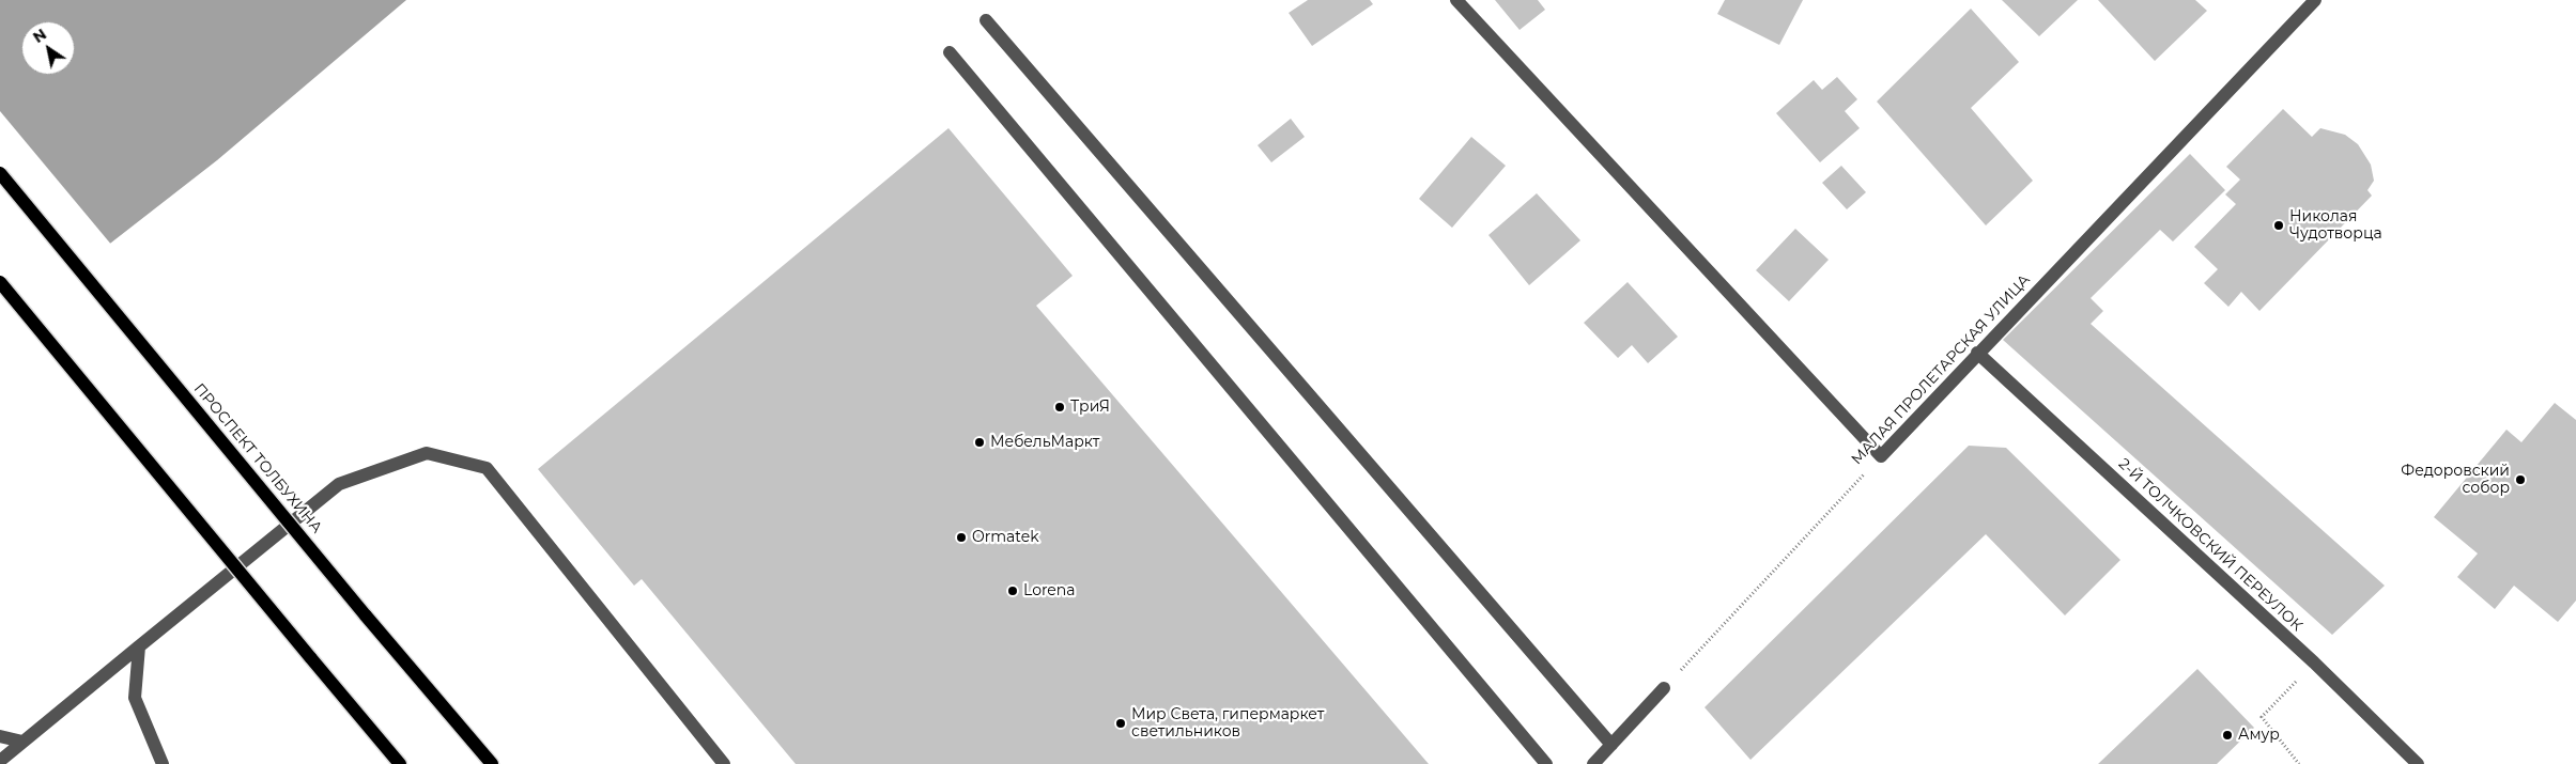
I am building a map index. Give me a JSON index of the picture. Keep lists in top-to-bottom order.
{
  "streets": {
    "main road": ["ПРОСПЕКТ ТОЛБУХИНА"],
    "street": ["МАЛАЯ ПРОЛЕТАРСКАЯ УЛИЦА", "2-Й ТОЛЧКОВСКИЙ ПЕРЕУЛОК"]
  },
  "crossings": [
    ["МАЛАЯ ПРОЛЕТАРСКАЯ УЛИЦА", "2-Й ТОЛЧКОВСКИЙ ПЕРЕУЛОК"]
  ],
  "places": [
    "Николая Чудотворца",
    "ТриЯ",
    "МебельМаркт",
    "Федоровский собор",
    "Ormatek",
    "Lorena",
    "Мир Света, гипермаркет светильников",
    "Амур"
  ],
  "north": "top left"
}
